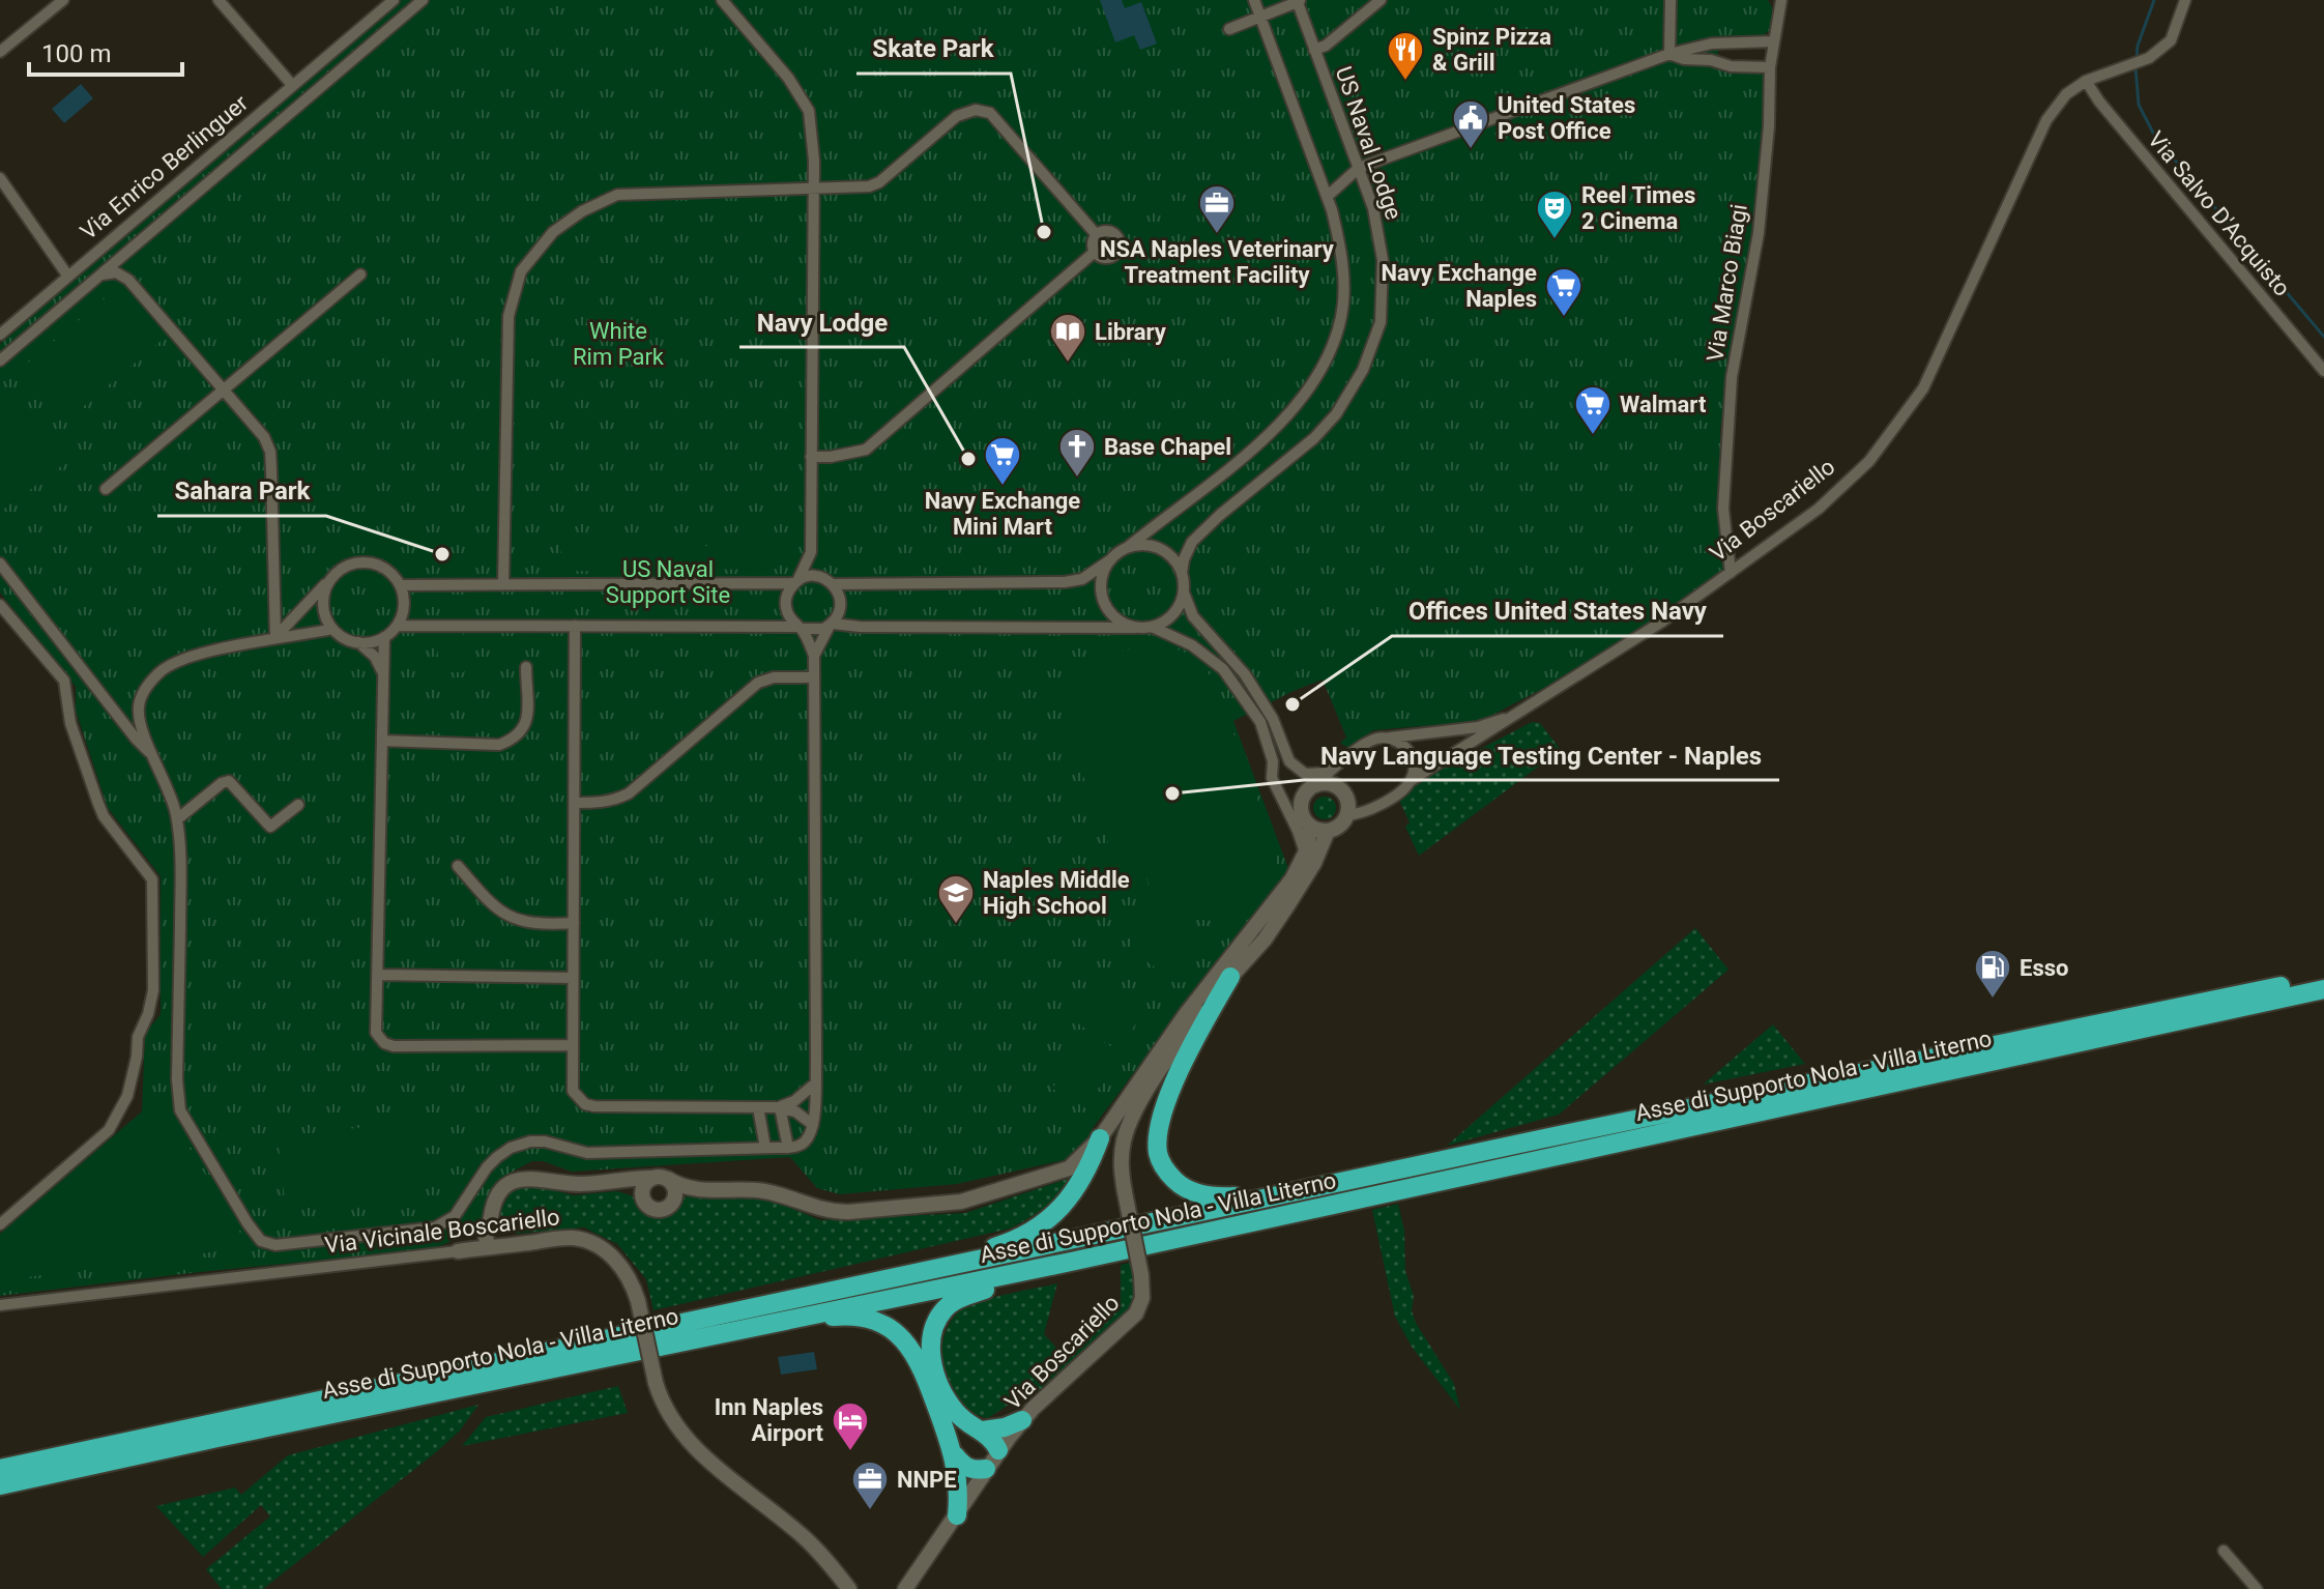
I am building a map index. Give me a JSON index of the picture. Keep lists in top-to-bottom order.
{
  "streets": {
    "highway": ["Asse di Supporto Nola - Villa Literno"],
    "street": [
      "US Naval Lodge",
      "Via Enrico Berlinguer",
      "Via Salvo D'Acquisto",
      "Via Marco Biagi",
      "Via Boscariello",
      "Via Vicinale Boscariello"
    ]
  },
  "crossings": [
    ["Via Salvo D'Acquisto", "Via Boscariello"],
    ["Via Marco Biagi", "Via Boscariello"]
  ],
  "parks": ["White Rim Park", "US Naval Support Site"],
  "places": {
    "restaurant": ["Spinz Pizza & Grill"],
    "public building": ["United States Post Office"],
    "other": [
      "Skate Park",
      "Navy Lodge",
      "Sahara Park",
      "Offices United States Navy",
      "Navy Language Testing Center - Naples"
    ],
    "office": ["NSA Naples Veterinary Treatment Facility", "NNPE"],
    "theatre": ["Reel Times 2 Cinema"],
    "supermarket": ["Navy Exchange Naples", "Walmart", "Navy Exchange Mini Mart"],
    "library": ["Library"],
    "church": ["Base Chapel"],
    "school or university": ["Naples Middle High School"],
    "fuel station": ["Esso"],
    "hotel": ["Inn Naples Airport"]
  },
  "scale_bar": "100 m"
}
